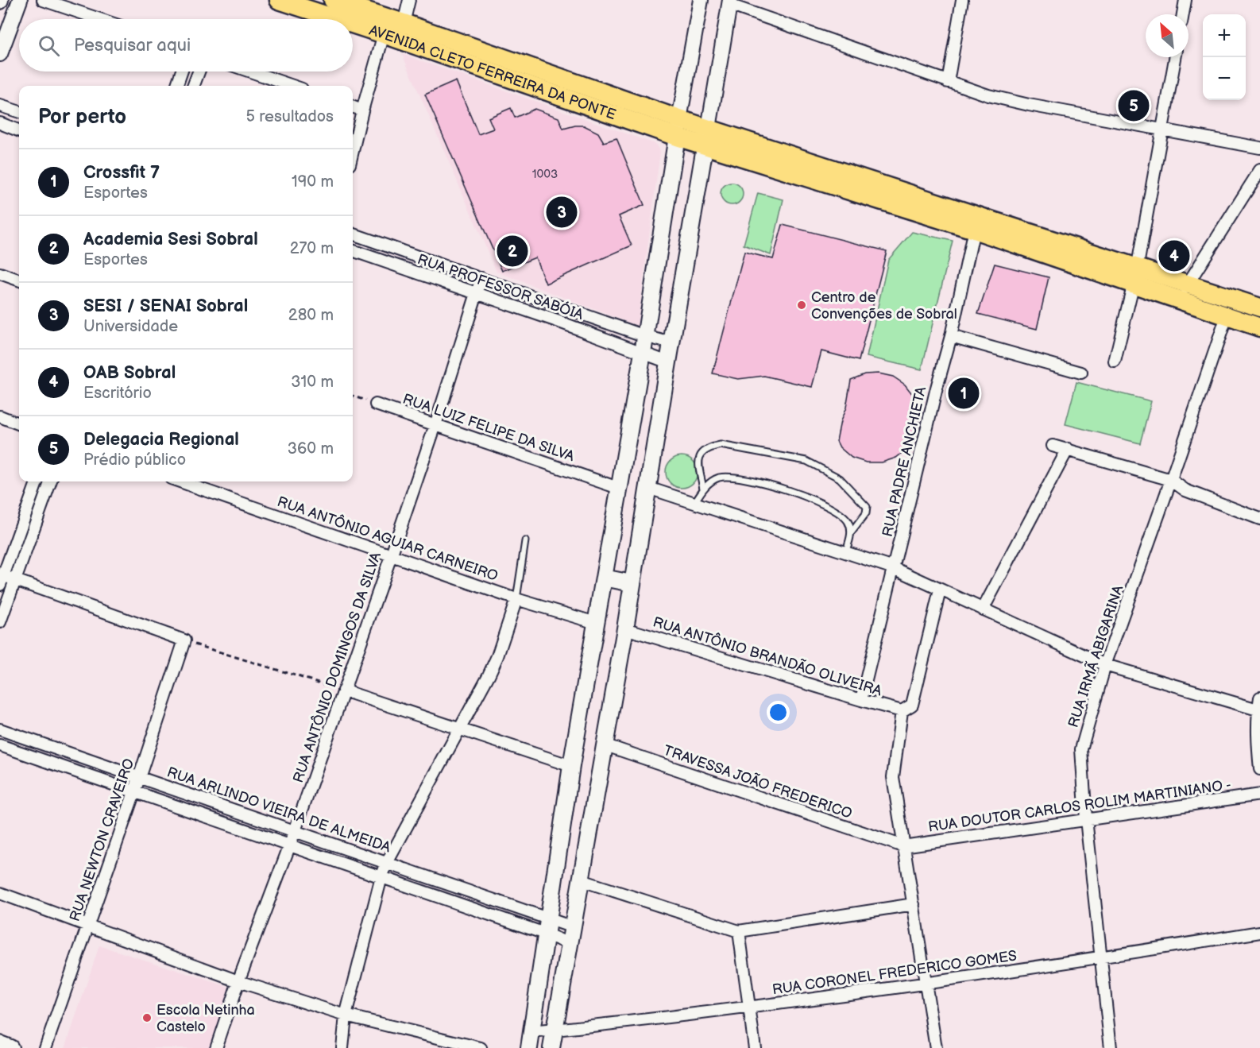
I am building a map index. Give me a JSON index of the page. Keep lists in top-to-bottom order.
{
  "streets": {
    "main road": ["AVENIDA CLETO FERREIRA DA PONTE"],
    "street": [
      "RUA PROFESSOR SABÓIA",
      "RUA LUIZ FELIPE DA SILVA",
      "RUA PADRE ANCHIETA",
      "RUA ANTÔNIO AGUIAR CARNEIRO",
      "RUA ANTÔNIO BRANDÃO OLIVEIRA",
      "RUA IRMÃ ABIGARINA",
      "RUA ANTÔNIO DOMINGOS DA SILVA",
      "TRAVESSA JOÃO FREDERICO",
      "RUA DOUTOR CARLOS ROLIM MARTINIANO -",
      "RUA ARLINDO VIEIRA DE ALMEIDA",
      "RUA NEWTON CRAVEIRO",
      "RUA CORONEL FREDERICO GOMES"
    ]
  },
  "crossings": [
    ["RUA PROFESSOR SABÓIA", "RUA ANTÔNIO DOMINGOS DA SILVA"],
    ["RUA LUIZ FELIPE DA SILVA", "RUA ANTÔNIO DOMINGOS DA SILVA"],
    ["RUA PADRE ANCHIETA", "RUA ANTÔNIO BRANDÃO OLIVEIRA"],
    ["RUA ANTÔNIO AGUIAR CARNEIRO", "RUA ANTÔNIO DOMINGOS DA SILVA"],
    ["RUA IRMÃ ABIGARINA", "RUA DOUTOR CARLOS ROLIM MARTINIANO -"],
    ["RUA IRMÃ ABIGARINA", "RUA CORONEL FREDERICO GOMES"],
    ["RUA ANTÔNIO DOMINGOS DA SILVA", "RUA ARLINDO VIEIRA DE ALMEIDA"],
    ["TRAVESSA JOÃO FREDERICO", "RUA DOUTOR CARLOS ROLIM MARTINIANO -"],
    ["RUA ARLINDO VIEIRA DE ALMEIDA", "RUA NEWTON CRAVEIRO"]
  ],
  "places": ["Centro de Convenções de Sobral", "Escola Netinha Castelo"],
  "house_numbers": ["1003"],
  "north": "top left",
  "page": {
    "map_buttons": ["+", "−"],
    "search": "Pesquisar aqui",
    "heading": ["Por perto", "5 resultados"],
    "pins": [
      "5",
      "3",
      "2",
      "4",
      "1"
    ],
    "list": [
      {
        "mark": "1",
        "name": "Crossfit 7",
        "note": "Esportes",
        "value": "190 m"
      },
      {
        "mark": "2",
        "name": "Academia Sesi Sobral",
        "note": "Esportes",
        "value": "270 m"
      },
      {
        "mark": "3",
        "name": "SESI / SENAI Sobral",
        "note": "Universidade",
        "value": "280 m"
      },
      {
        "mark": "4",
        "name": "OAB Sobral",
        "note": "Escritório",
        "value": "310 m"
      },
      {
        "mark": "5",
        "name": "Delegacia Regional",
        "note": "Prédio público",
        "value": "360 m"
      }
    ]
  }
}
